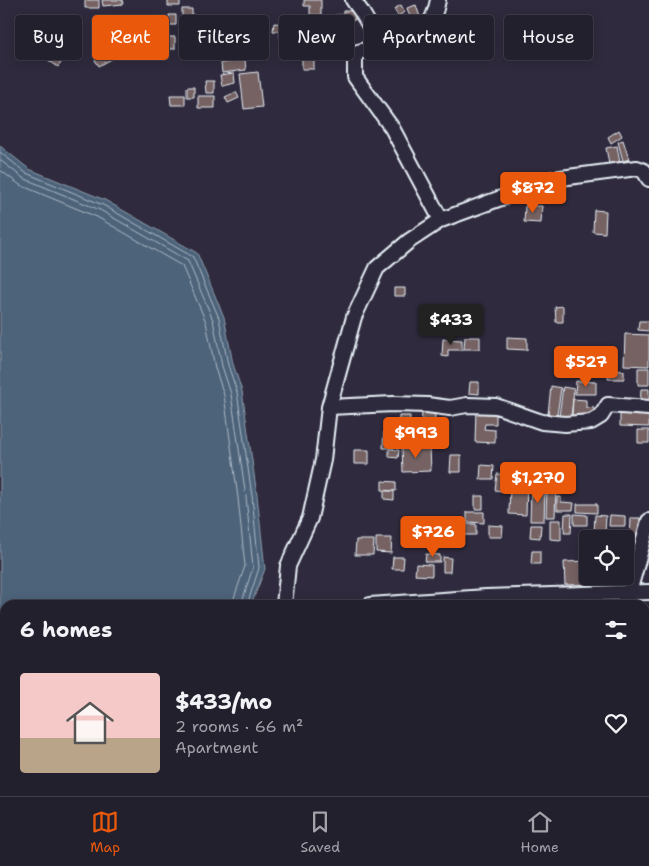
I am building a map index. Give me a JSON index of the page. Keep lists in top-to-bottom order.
{
  "page": {
    "chip": [
      "Buy",
      "Rent",
      "Filters",
      "New",
      "Apartment",
      "House"
    ],
    "price": [
      "$872",
      "$433",
      "$527",
      "$993",
      "$1,270",
      "$726"
    ],
    "heading": "6 homes",
    "list": [
      {
        "name": "$433/mo",
        "note": "2 rooms · 66 m² · Apartment"
      }
    ],
    "tabs": ["Map", "Saved", "Home"]
  }
}
